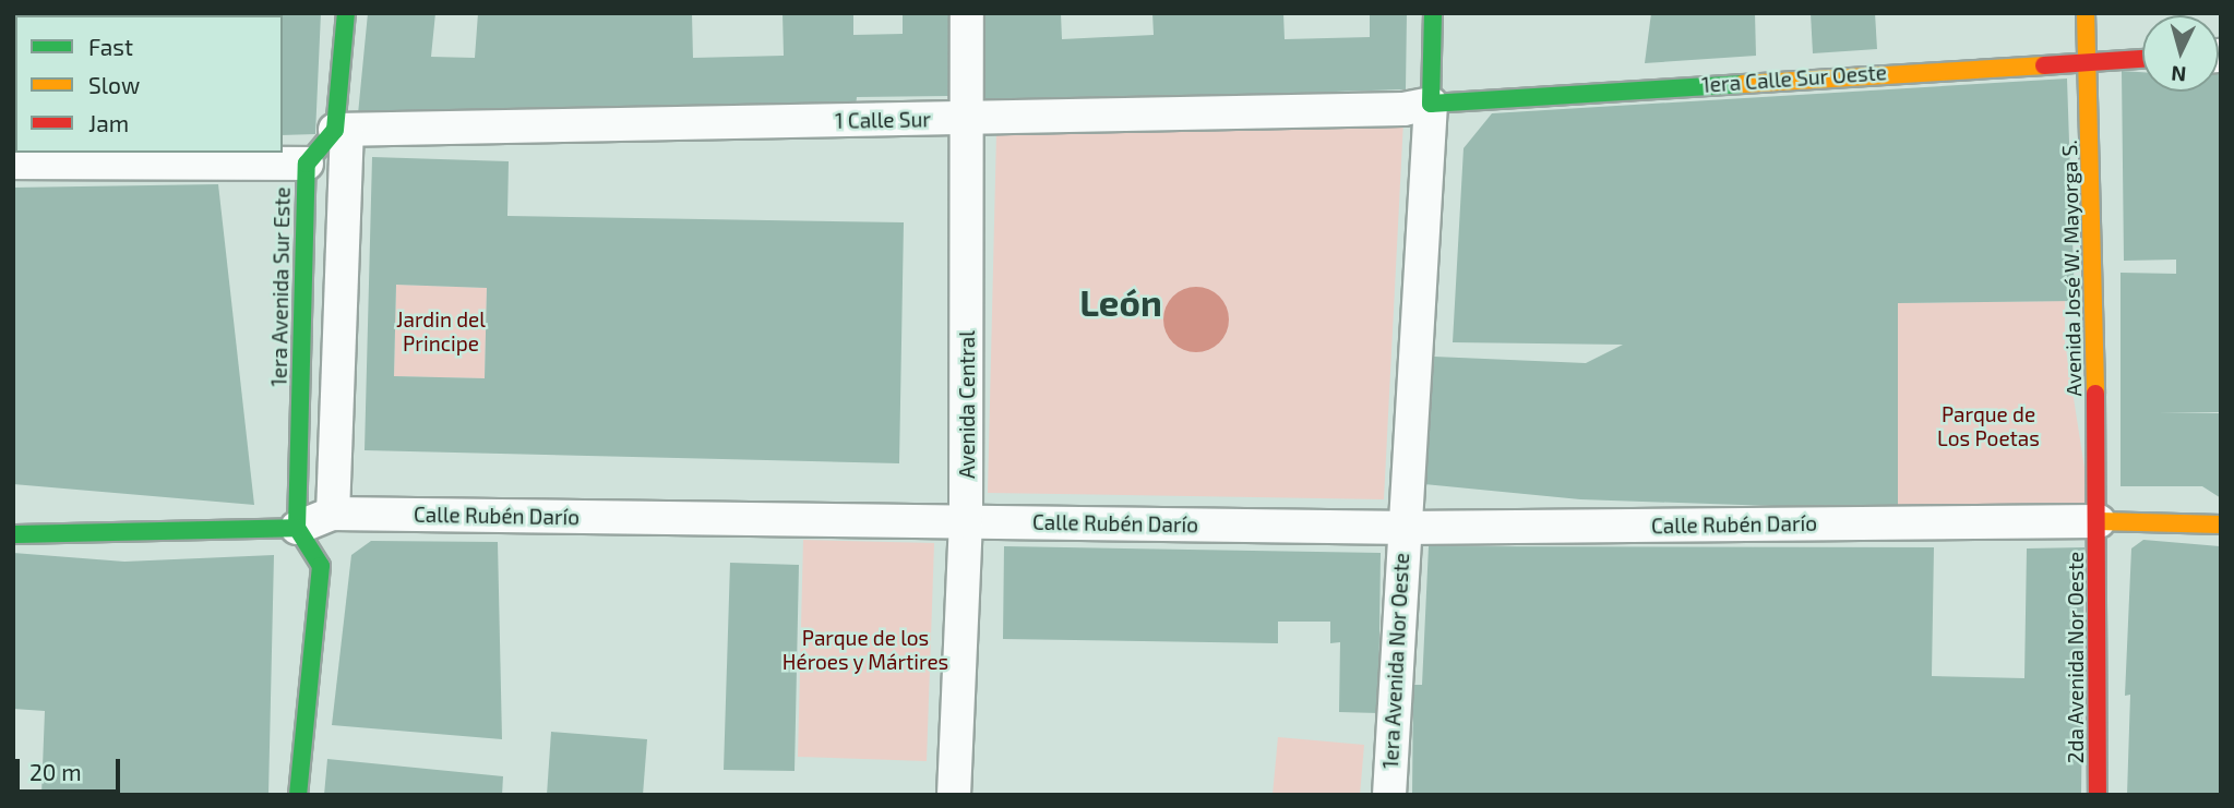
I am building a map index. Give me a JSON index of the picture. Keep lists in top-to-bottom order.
{
  "streets": {
    "street": [
      "1era Calle Sur Oeste",
      "1 Calle Sur",
      "Avenida José W. Mayorga S.",
      "1era Avenida Sur Este",
      "Avenida Central",
      "Calle Rubén Darío",
      "2da Avenida Nor Oeste",
      "1era Avenida Nor Oeste"
    ]
  },
  "crossings": [
    ["1era Calle Sur Oeste", "1 Calle Sur"],
    ["1era Calle Sur Oeste", "Avenida José W. Mayorga S."],
    ["1era Calle Sur Oeste", "1era Avenida Nor Oeste"],
    ["1 Calle Sur", "1era Avenida Sur Este"],
    ["1 Calle Sur", "Avenida Central"],
    ["1 Calle Sur", "1era Avenida Nor Oeste"],
    ["Avenida José W. Mayorga S.", "Calle Rubén Darío"],
    ["Avenida José W. Mayorga S.", "2da Avenida Nor Oeste"],
    ["1era Avenida Sur Este", "Calle Rubén Darío"],
    ["Avenida Central", "Calle Rubén Darío"],
    ["Calle Rubén Darío", "2da Avenida Nor Oeste"],
    ["Calle Rubén Darío", "1era Avenida Nor Oeste"]
  ],
  "districts": ["León"],
  "parks": ["Jardin del Principe", "Parque de Los Poetas", "Parque de los Héroes y Mártires"],
  "legend": ["Fast", "Slow", "Jam"],
  "scale_bar": "20 m",
  "north": "bottom"
}
